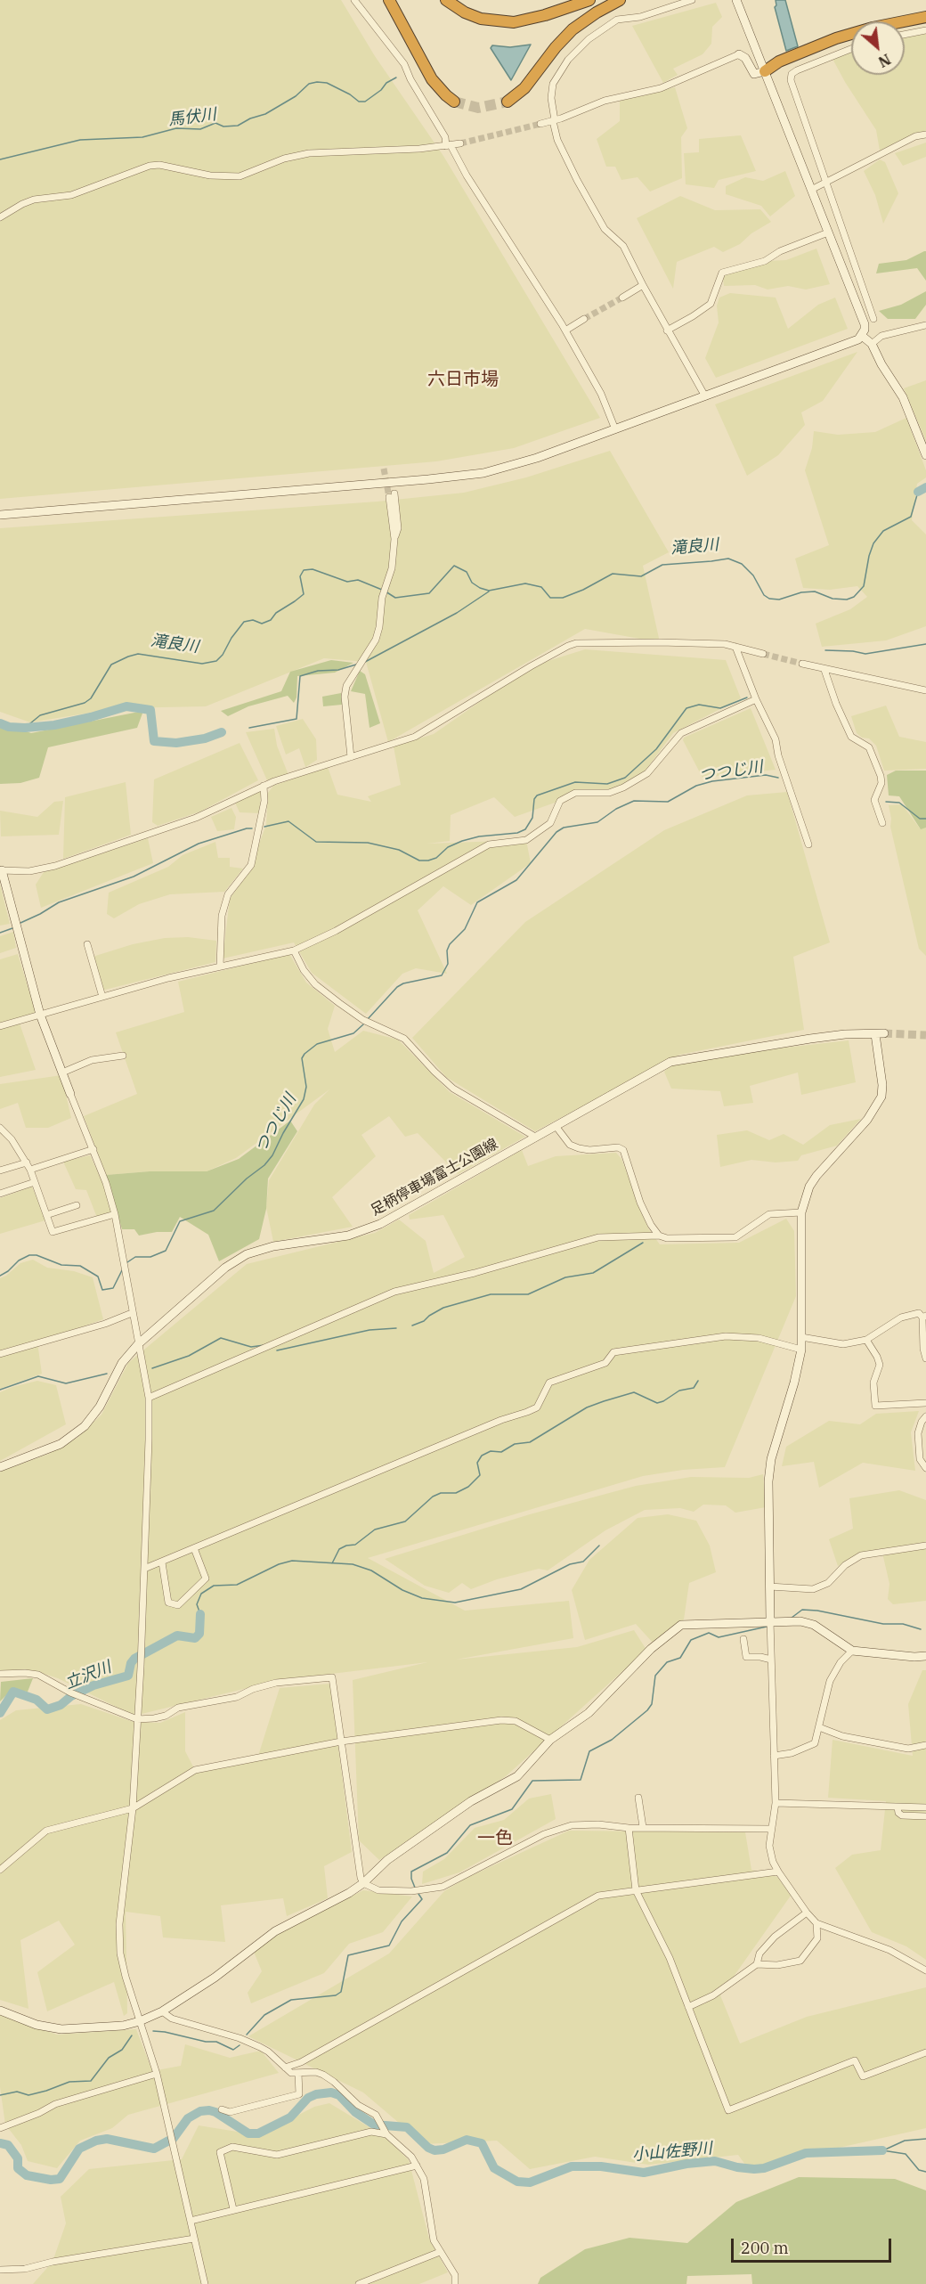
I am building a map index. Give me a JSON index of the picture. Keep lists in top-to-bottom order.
{
  "streets": {
    "street": ["足柄停車場富士公園線"]
  },
  "districts": ["六日市場", "一色"],
  "water": [
    "馬伏川",
    "滝良川",
    "つつじ川",
    "立沢川",
    "小山佐野川"
  ],
  "scale_bar": "200 m",
  "north": "bottom right"
}
